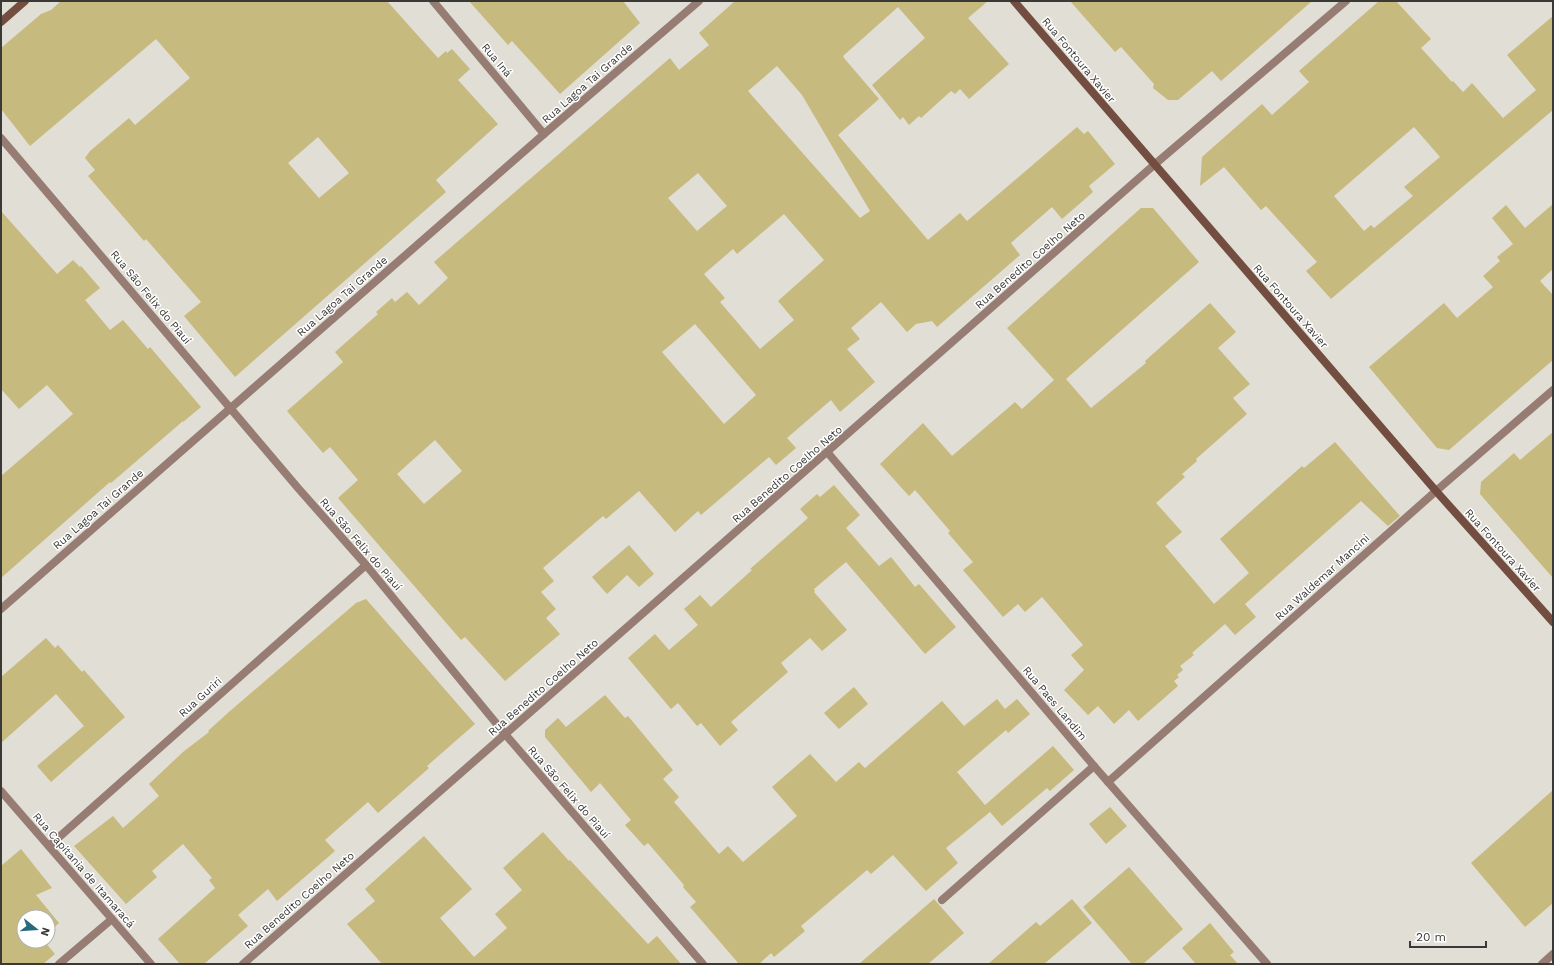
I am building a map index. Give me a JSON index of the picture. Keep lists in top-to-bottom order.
{
  "streets": {
    "main road": ["Rua Fontoura Xavier"],
    "street": [
      "Rua Iná",
      "Rua Lagoa Tai Grande",
      "Rua Benedito Coelho Neto",
      "Rua São Felix do Piauí",
      "Rua Waldemar Mancini",
      "Rua Guriri",
      "Rua Paes Landim",
      "Rua Capitania de Itamaracá"
    ]
  },
  "crossings": [
    ["Rua Iná", "Rua Lagoa Tai Grande"],
    ["Rua Fontoura Xavier", "Rua Benedito Coelho Neto"],
    ["Rua Fontoura Xavier", "Rua Waldemar Mancini"],
    ["Rua Lagoa Tai Grande", "Rua São Felix do Piauí"],
    ["Rua Benedito Coelho Neto", "Rua São Felix do Piauí"],
    ["Rua Benedito Coelho Neto", "Rua Paes Landim"],
    ["Rua São Felix do Piauí", "Rua Guriri"],
    ["Rua Waldemar Mancini", "Rua Paes Landim"],
    ["Rua Guriri", "Rua Capitania de Itamaracá"]
  ],
  "scale_bar": "20 m",
  "north": "right"
}
